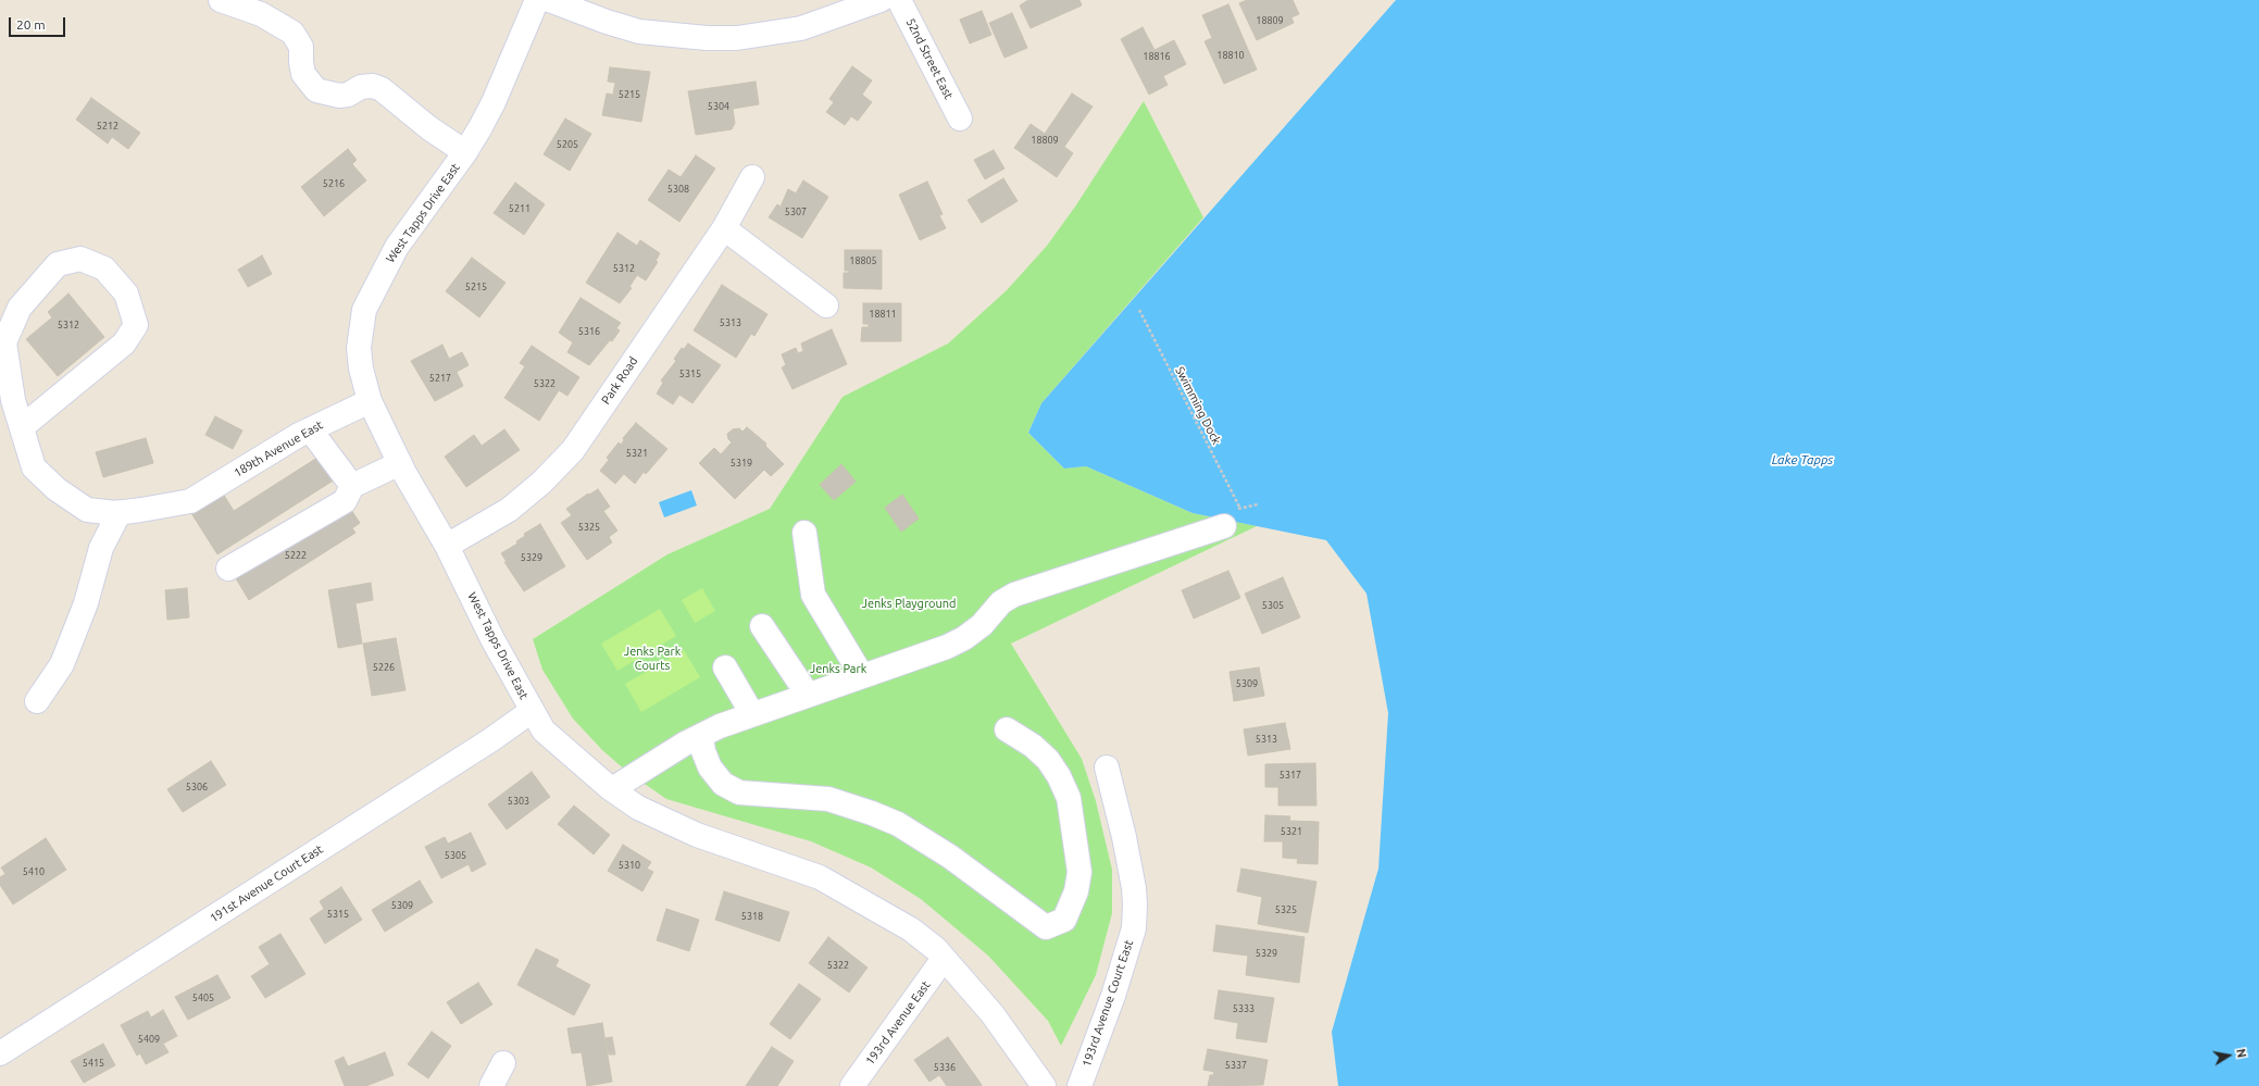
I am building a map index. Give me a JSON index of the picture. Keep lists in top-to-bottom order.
{
  "streets": {
    "street": [
      "52nd Street East",
      "West Tapps Drive East",
      "Park Road",
      "189th Avenue East",
      "191st Avenue Court East",
      "193rd Avenue Court East",
      "193rd Avenue East"
    ],
    "path": ["Swimming Dock"]
  },
  "crossings": [
    ["West Tapps Drive East", "Park Road"],
    ["West Tapps Drive East", "189th Avenue East"],
    ["West Tapps Drive East", "191st Avenue Court East"],
    ["West Tapps Drive East", "193rd Avenue East"]
  ],
  "water": ["Lake Tapps"],
  "parks": ["Jenks Playground", "Jenks Park Courts", "Jenks Park"],
  "house_numbers": [
    "18809",
    "18810",
    "18816",
    "5215",
    "5304",
    "5212",
    "18809",
    "5205",
    "5216",
    "5308",
    "5211",
    "5307",
    "18805",
    "5312",
    "5215",
    "18811",
    "5313",
    "5312",
    "5316",
    "5315",
    "5217",
    "5322",
    "5321",
    "5319",
    "5325",
    "5222",
    "5329",
    "5305",
    "5226",
    "5309",
    "5313",
    "5317",
    "5306",
    "5303",
    "5321",
    "5305",
    "5310",
    "5410",
    "5309",
    "5325",
    "5315",
    "5318",
    "5329",
    "5322",
    "5405",
    "5333",
    "5409",
    "5415",
    "5337",
    "5336"
  ],
  "scale_bar": "20 m",
  "north": "right"
}
